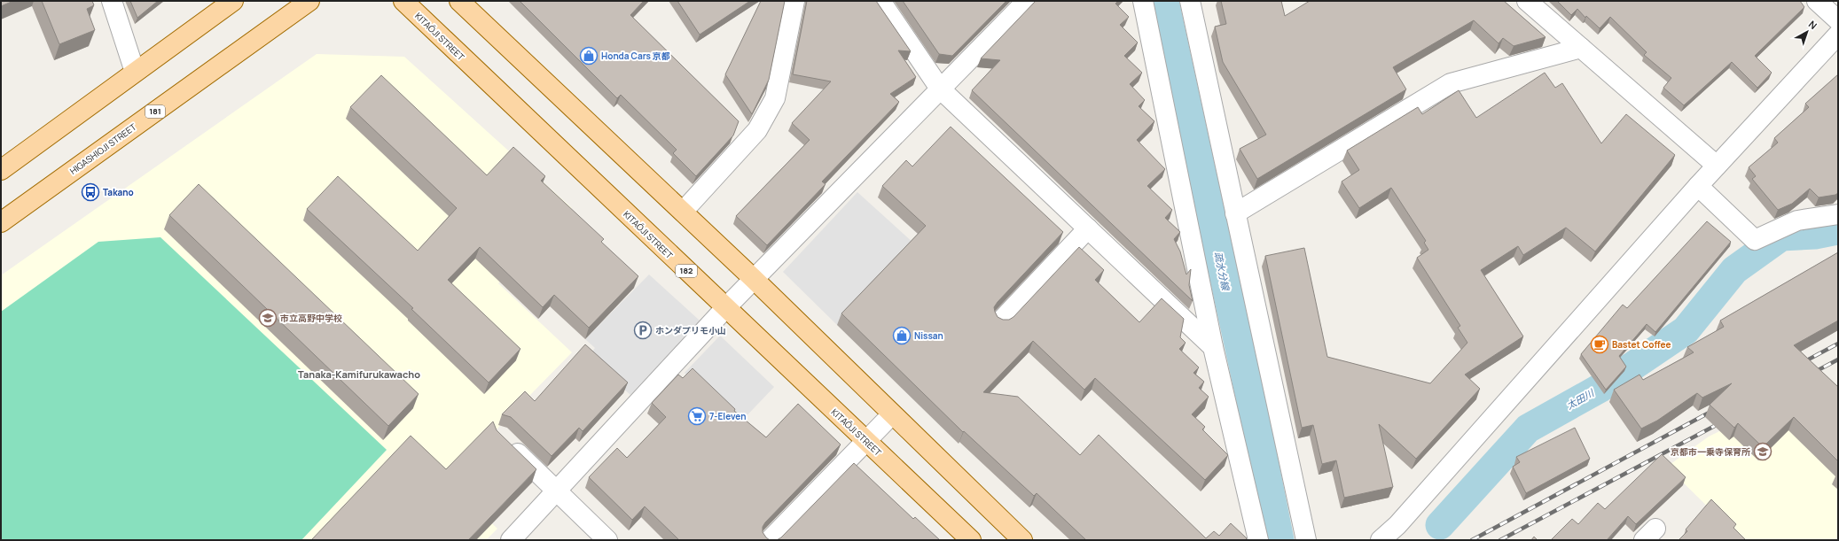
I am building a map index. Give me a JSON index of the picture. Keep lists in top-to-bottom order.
{
  "streets": {
    "main road": [
      "KITAŌJI STREET",
      "181",
      "HIGASHIOJI STREET",
      "182"
    ]
  },
  "districts": ["Tanaka-Kamifurukawacho"],
  "water": ["疏水分線", "太田川"],
  "places": {
    "shop": ["Honda Cars 京都", "Nissan"],
    "bus stop": ["Takano"],
    "school or university": ["市立高野中学校", "京都市一乗寺保育所"],
    "parking": ["ホンダプリモ小山"],
    "cafe": ["Bastet Coffee"],
    "supermarket": ["7-Eleven"]
  },
  "north": "top right"
}
